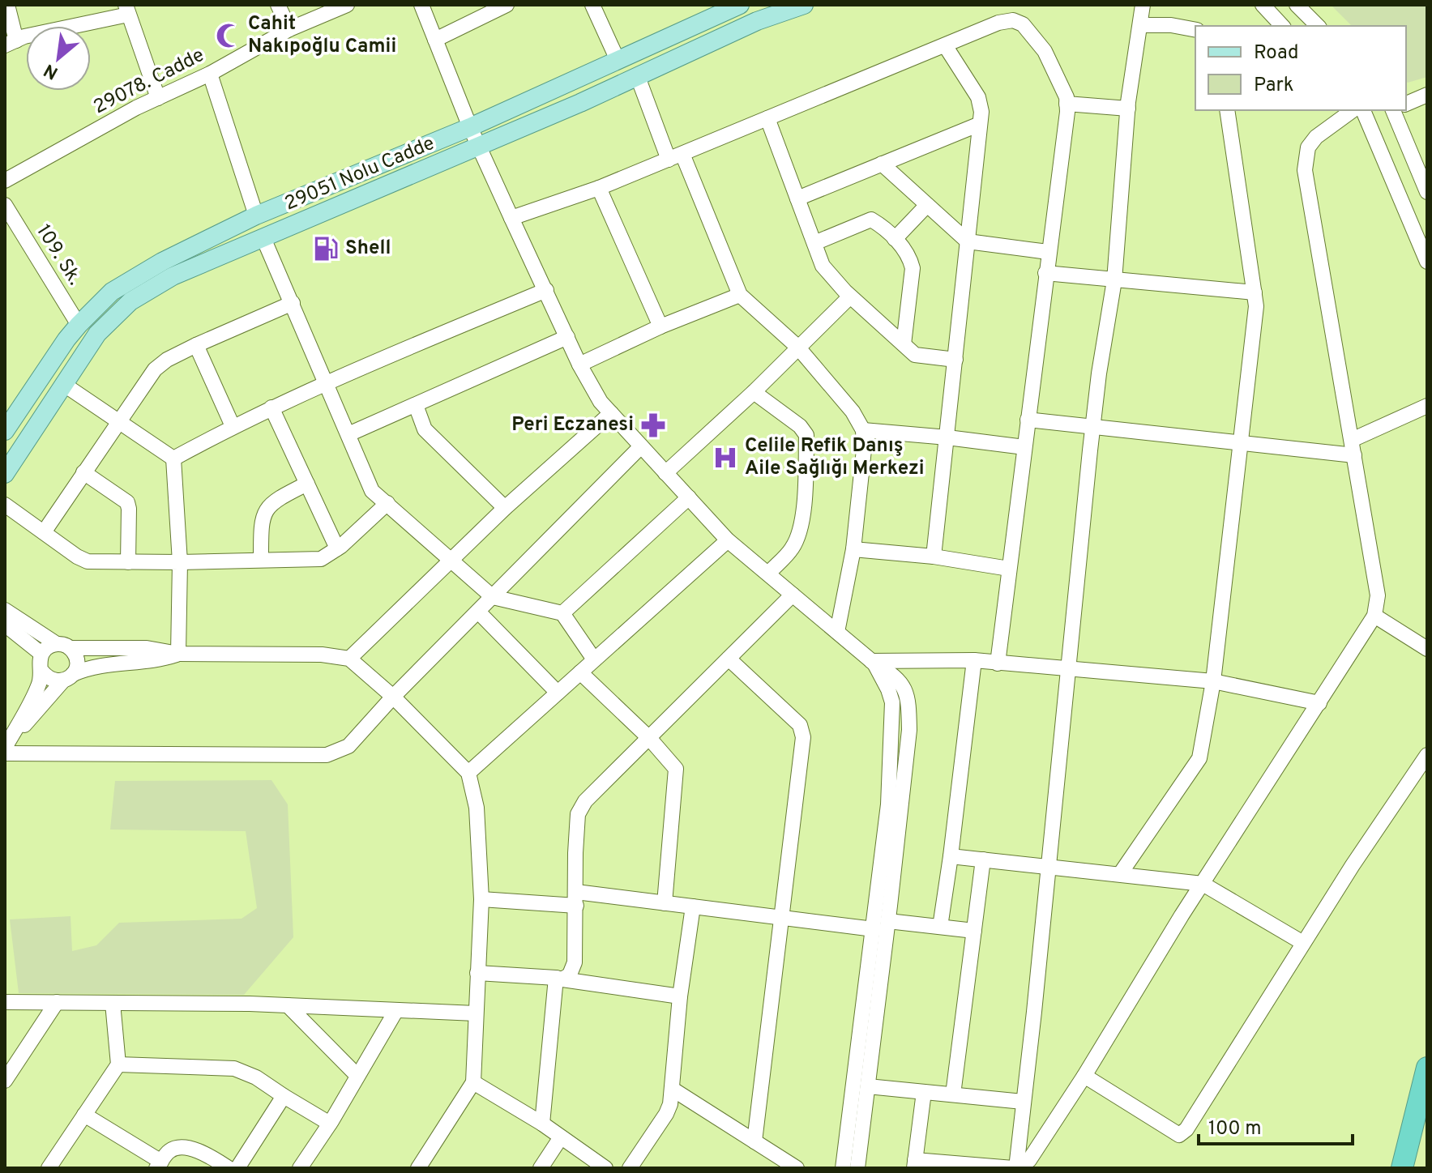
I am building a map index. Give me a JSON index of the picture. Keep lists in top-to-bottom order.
{
  "streets": {
    "main road": ["29051 Nolu Cadde"],
    "street": ["29078. Cadde", "109. Sk."]
  },
  "crossings": [
    ["29051 Nolu Cadde", "109. Sk."]
  ],
  "places": {
    "mosque": ["Cahit Nakıpoğlu Camii"],
    "fuel station": ["Shell"],
    "pharmacy": ["Peri Eczanesi"],
    "hospital": ["Celile Refik Danış Aile Sağlığı Merkezi"]
  },
  "legend": ["Road", "Park"],
  "scale_bar": "100 m",
  "north": "bottom left"
}
